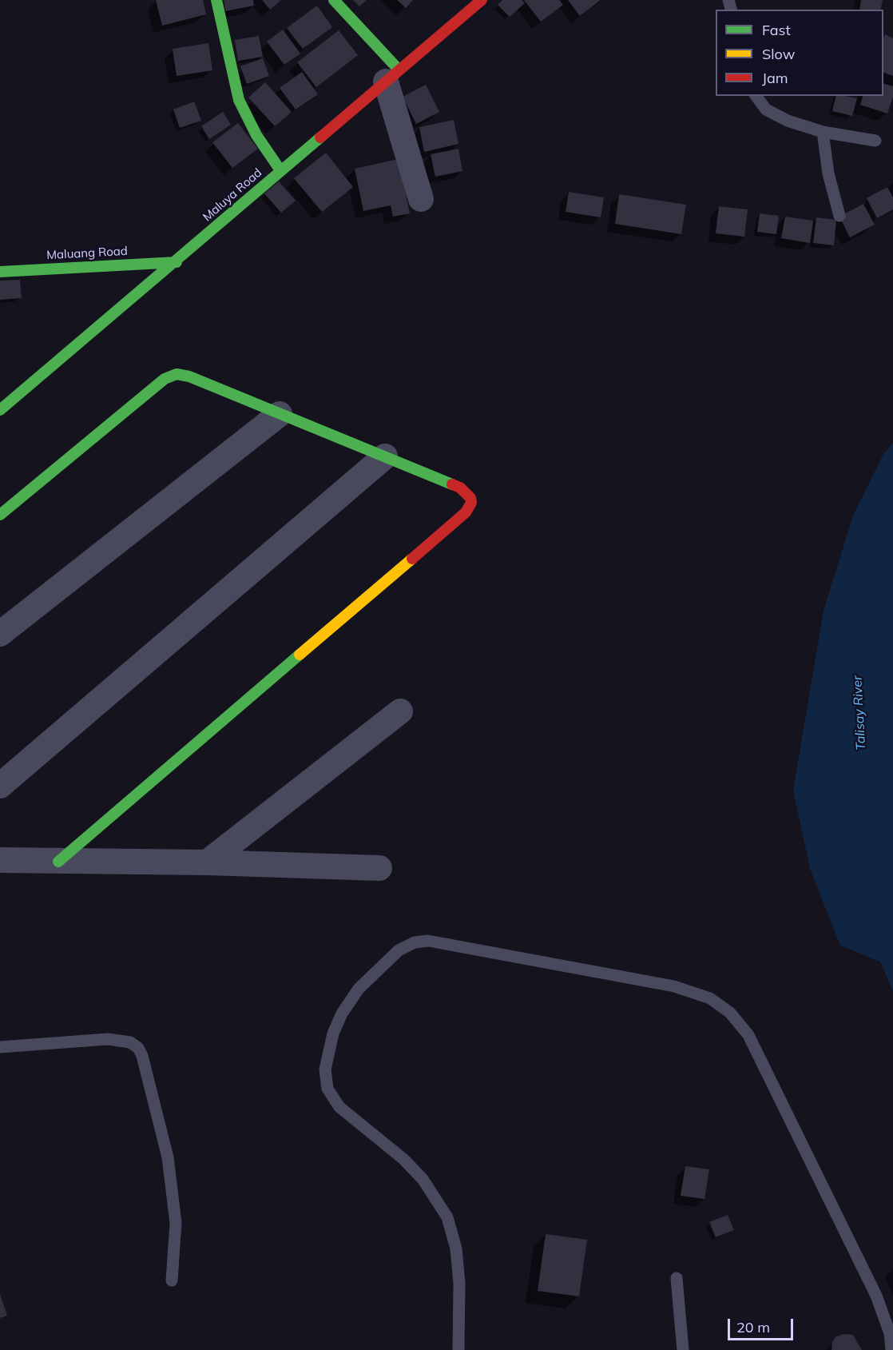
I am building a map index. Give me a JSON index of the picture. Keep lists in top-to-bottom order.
{
  "streets": {
    "street": ["Maluya Road", "Maluang Road"]
  },
  "crossings": [
    ["Maluya Road", "Maluang Road"]
  ],
  "water": ["Talisay River"],
  "legend": ["Fast", "Slow", "Jam"],
  "scale_bar": "20 m"
}
